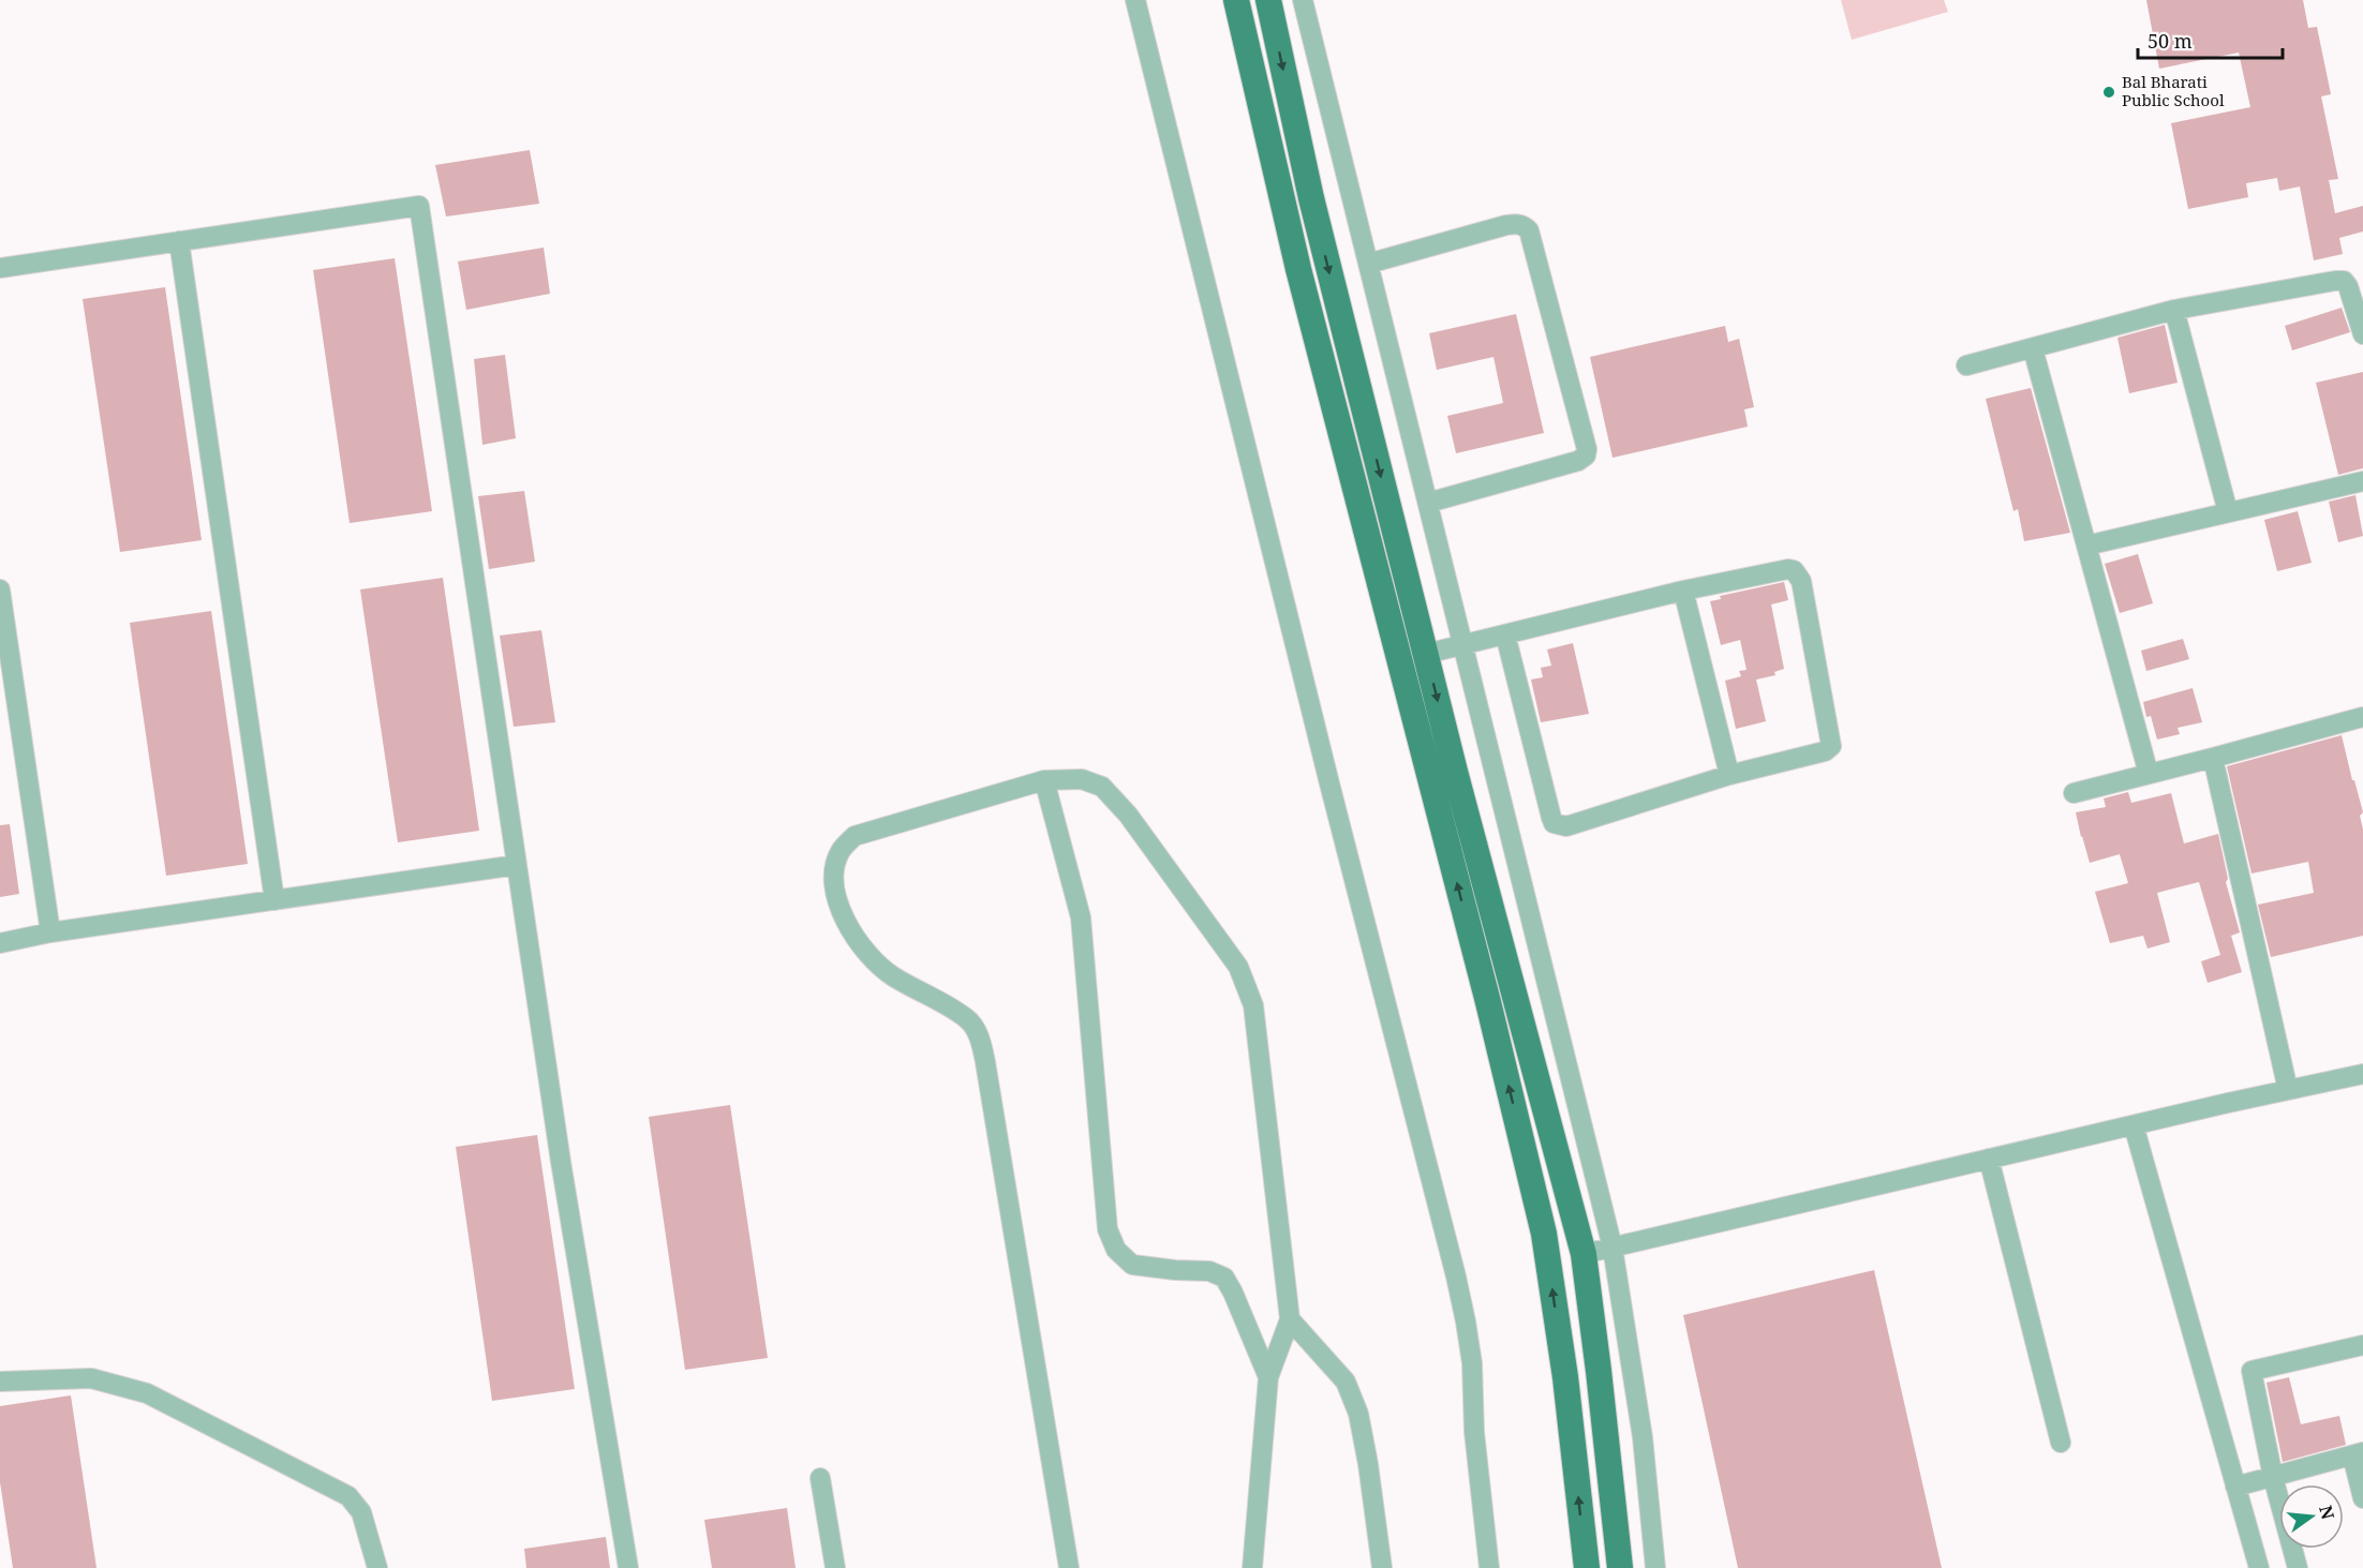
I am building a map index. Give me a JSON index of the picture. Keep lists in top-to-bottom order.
{
  "places": ["Bal Bharati Public School"],
  "scale_bar": "50 m",
  "north": "right"
}
